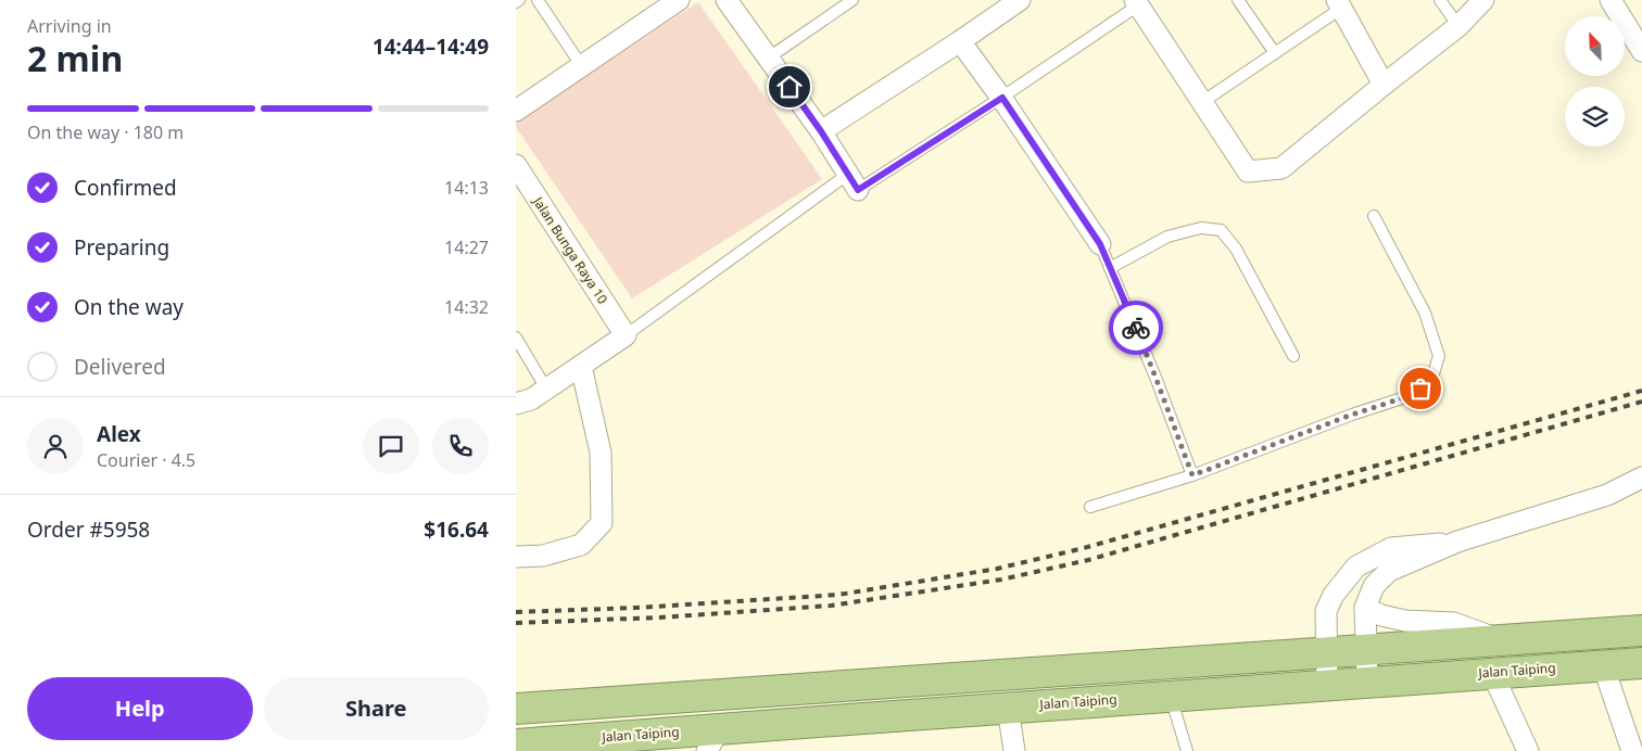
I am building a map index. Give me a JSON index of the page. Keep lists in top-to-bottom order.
{
  "streets": {
    "highway": ["Jalan Taiping"],
    "street": ["Jalan Bunga Raya 10"]
  },
  "north": "top left",
  "page": {
    "heading": ["2 min", "Arriving in", "14:44–14:49"],
    "panel": [
      "Alex",
      "Courier · 4.5",
      "Order #5958",
      "$16.64"
    ],
    "bar": "On the way · 180 m",
    "list": [
      ["Confirmed", "14:13"],
      ["Preparing", "14:27"],
      ["On the way", "14:32"],
      "Delivered"
    ],
    "buttons": ["Help", "Share"]
  }
}
